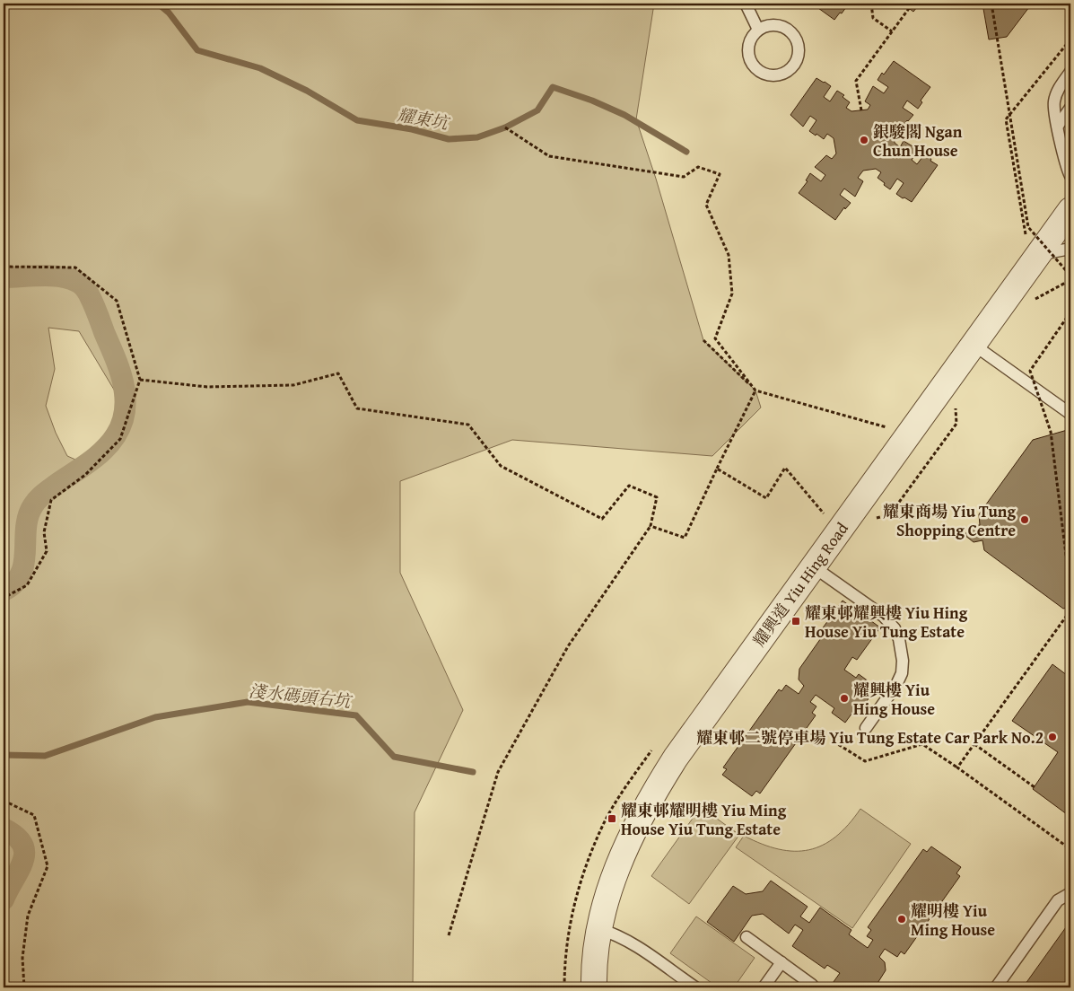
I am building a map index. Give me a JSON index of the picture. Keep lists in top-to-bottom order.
{
  "streets": {
    "street": ["耀興道 Yiu Hing Road"]
  },
  "water": ["耀東坑", "淺水碼頭右坑"],
  "places": {
    "other": [
      "銀駿閣 Ngan Chun House",
      "耀東商場 Yiu Tung Shopping Centre",
      "耀興樓 Yiu Hing House",
      "耀東邨二號停車場 Yiu Tung Estate Car Park No.2",
      "耀明樓 Yiu Ming House"
    ],
    "transit": ["耀東邨耀興樓 Yiu Hing House Yiu Tung Estate", "耀東邨耀明樓 Yiu Ming House Yiu Tung Estate"]
  }
}
